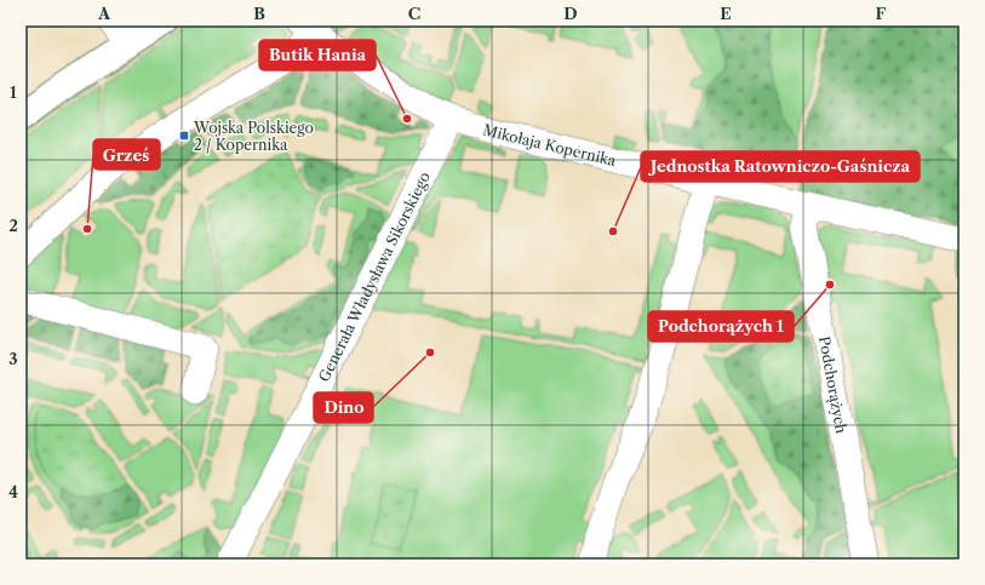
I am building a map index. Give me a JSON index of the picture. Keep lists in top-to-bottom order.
{
  "streets": {
    "street": ["Mikołaja Kopernika", "Generała Władysława Sikorskiego", "Podchorążych"]
  },
  "crossings": [
    ["Mikołaja Kopernika", "Generała Władysława Sikorskiego"],
    ["Mikołaja Kopernika", "Podchorążych"]
  ],
  "places": {
    "other": [
      "Butik Hania",
      "Grześ",
      "Jednostka Ratowniczo-Gaśnicza",
      "Podchorążych 1",
      "Dino"
    ],
    "transit": ["Wojska Polskiego 2 / Kopernika"]
  },
  "grid": {
    "columns": [
      "A",
      "B",
      "C",
      "D",
      "E",
      "F"
    ],
    "rows": [
      "1",
      "2",
      "3",
      "4"
    ]
  }
}
